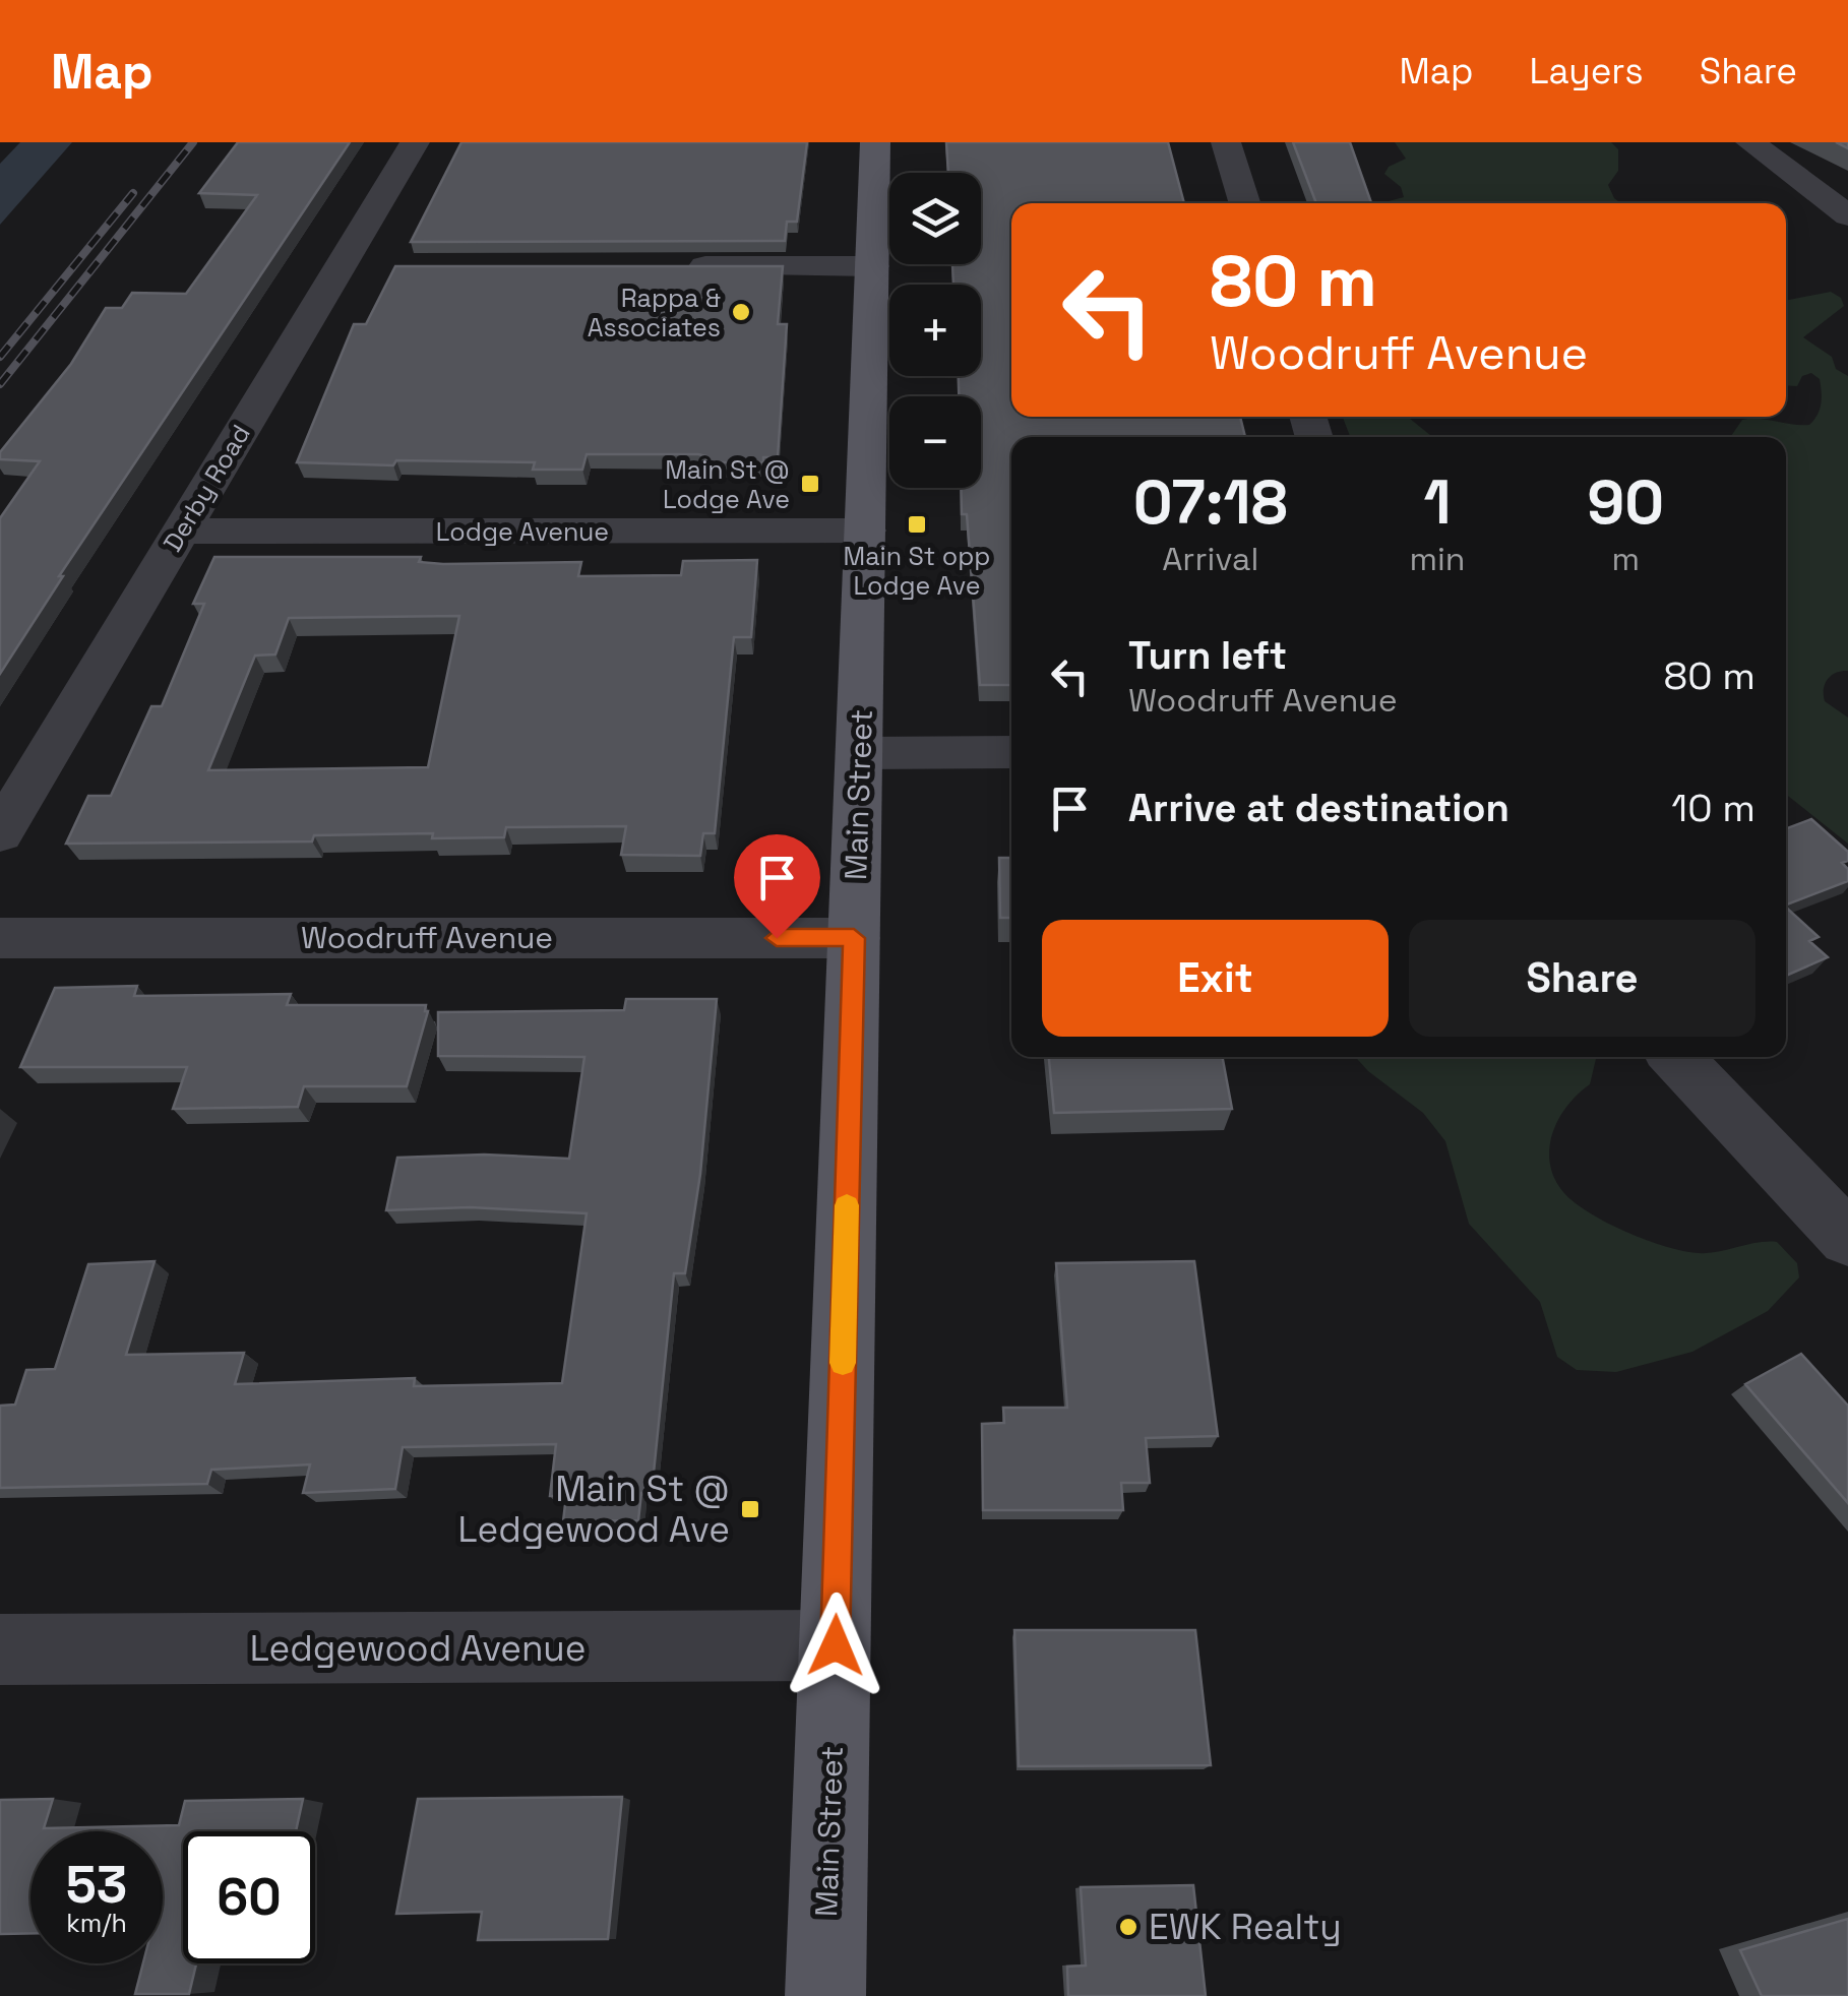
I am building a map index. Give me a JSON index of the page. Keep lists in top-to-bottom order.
{
  "streets": {
    "main road": ["Main Street"],
    "street": [
      "Derby Road",
      "Lodge Avenue",
      "Woodruff Avenue",
      "Ledgewood Avenue"
    ]
  },
  "crossings": [
    ["Derby Road", "Lodge Avenue"],
    ["Lodge Avenue", "Main Street"],
    ["Main Street", "Woodruff Avenue"],
    ["Main Street", "Ledgewood Avenue"]
  ],
  "places": {
    "other": ["Rappa & Associates", "EWK Realty"],
    "transit": ["Main St @ Lodge Ave", "Main St opp Lodge Ave", "Main St @ Ledgewood Ave"]
  },
  "page": {
    "header": "Map",
    "nav": ["Map", "Layers", "Share"],
    "map_buttons": ["+", "−"],
    "turn": ["80 m", "Woodruff Avenue"],
    "eta": [
      "07:18",
      "Arrival",
      "1",
      "min",
      "90",
      "m"
    ],
    "list": [
      {
        "name": "Turn left",
        "note": "Woodruff Avenue",
        "value": "80 m"
      },
      {
        "name": "Arrive at destination",
        "value": "10 m"
      }
    ],
    "buttons": ["Exit", "Share"],
    "speed": "53 km/h",
    "limit": "60"
  }
}
